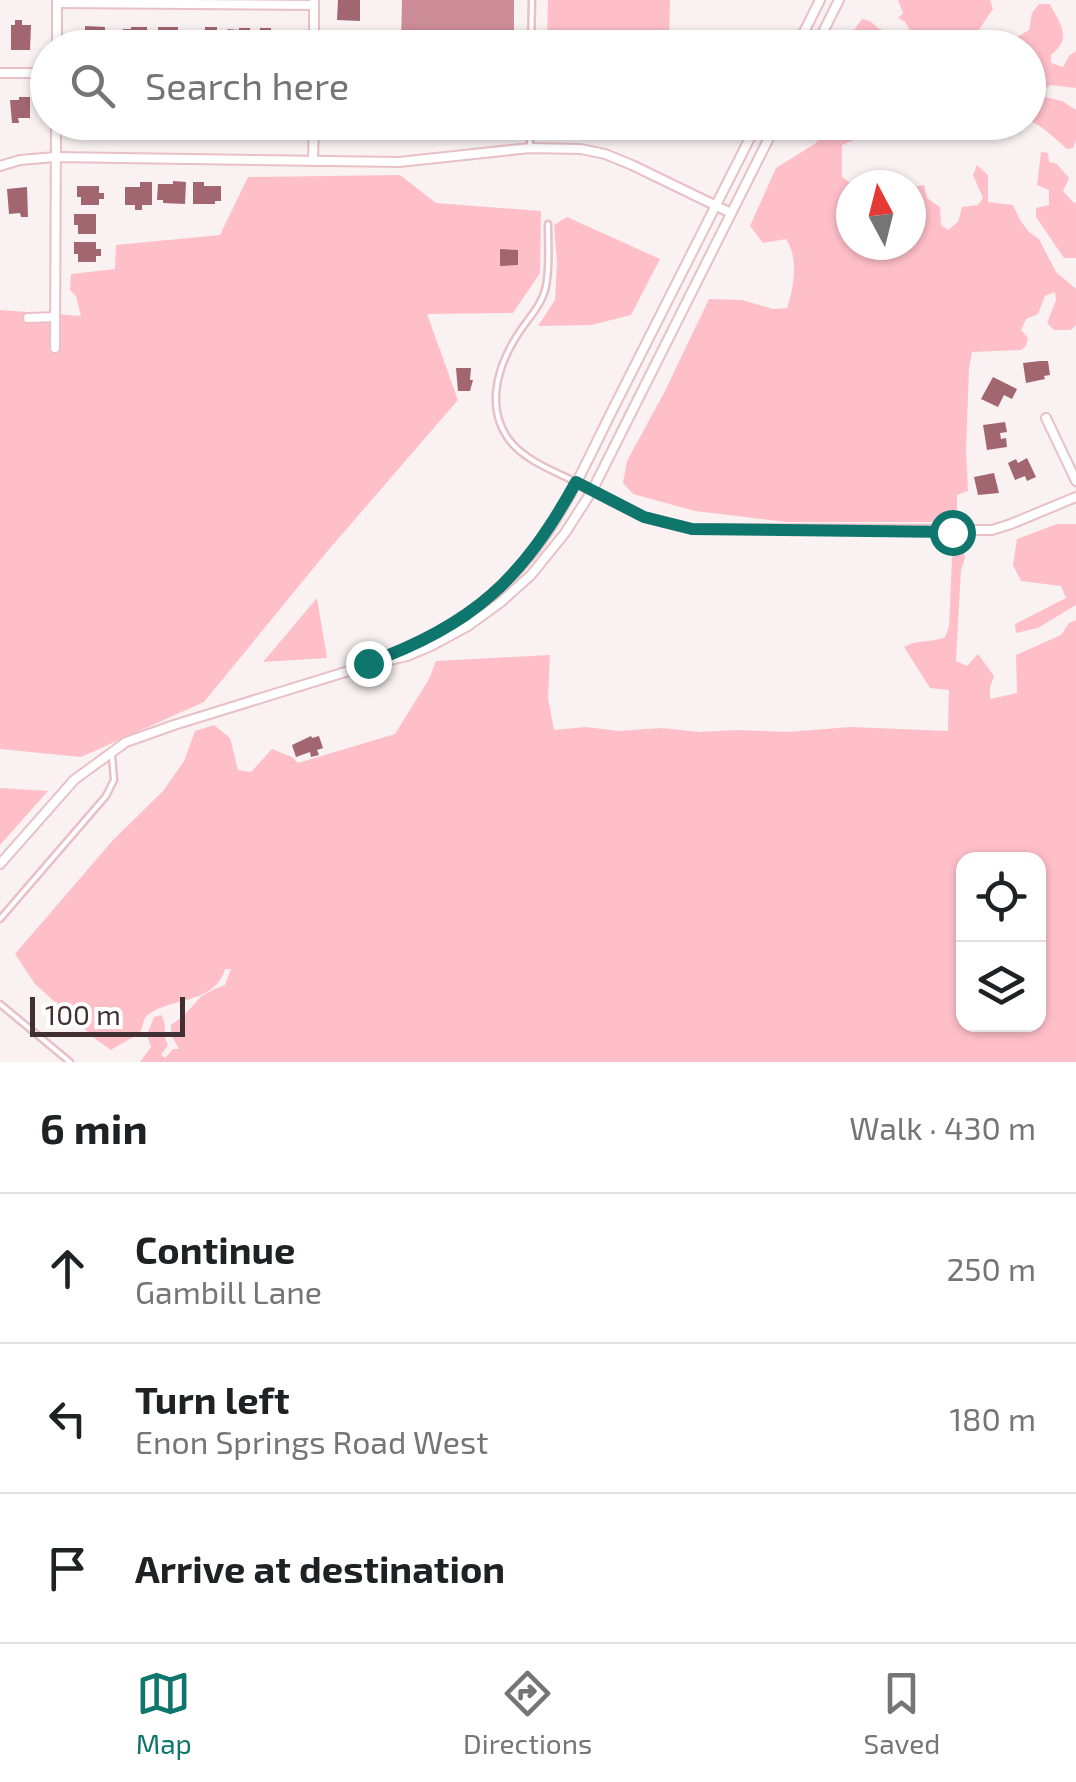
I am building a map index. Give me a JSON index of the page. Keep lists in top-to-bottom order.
{
  "scale_bar": "100 m",
  "north": "top",
  "page": {
    "search": "Search here",
    "scale": "100 m",
    "heading": ["6 min", "Walk · 430 m"],
    "list": [
      ["Continue", "Gambill Lane", "250 m"],
      ["Turn left", "Enon Springs Road West", "180 m"],
      "Arrive at destination"
    ],
    "nav": ["Map", "Directions", "Saved"]
  }
}
